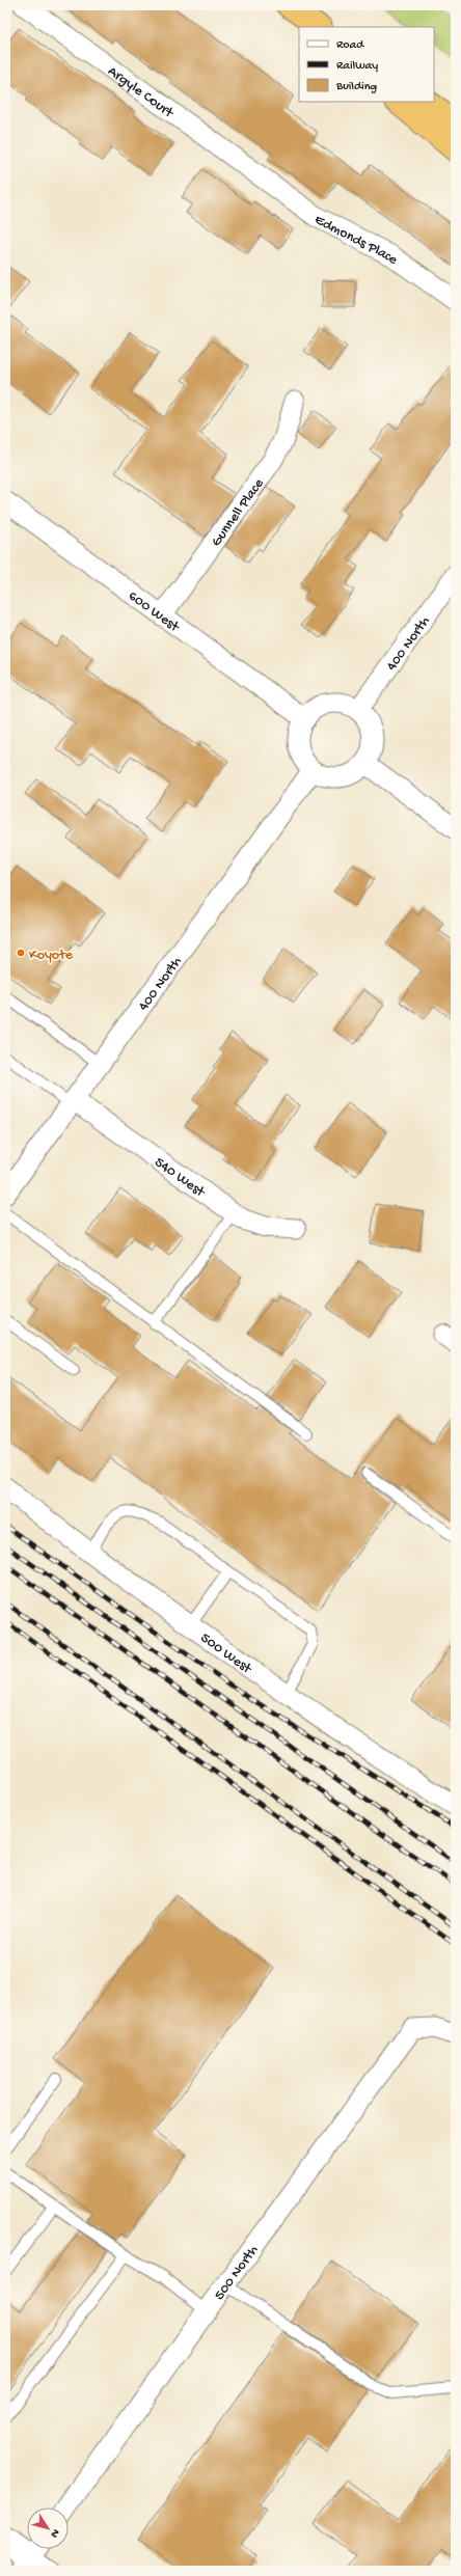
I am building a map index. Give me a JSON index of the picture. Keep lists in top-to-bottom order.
{
  "streets": {
    "street": [
      "Argyle Court",
      "Edmonds Place",
      "Gunnell Place",
      "600 West",
      "400 North",
      "540 West",
      "500 West",
      "500 North"
    ]
  },
  "crossings": [
    ["Argyle Court", "Edmonds Place"],
    ["Gunnell Place", "600 West"],
    ["600 West", "400 North"],
    ["400 North", "540 West"]
  ],
  "places": ["Koyote"],
  "legend": ["Road", "Railway", "Building"],
  "north": "bottom right"
}
